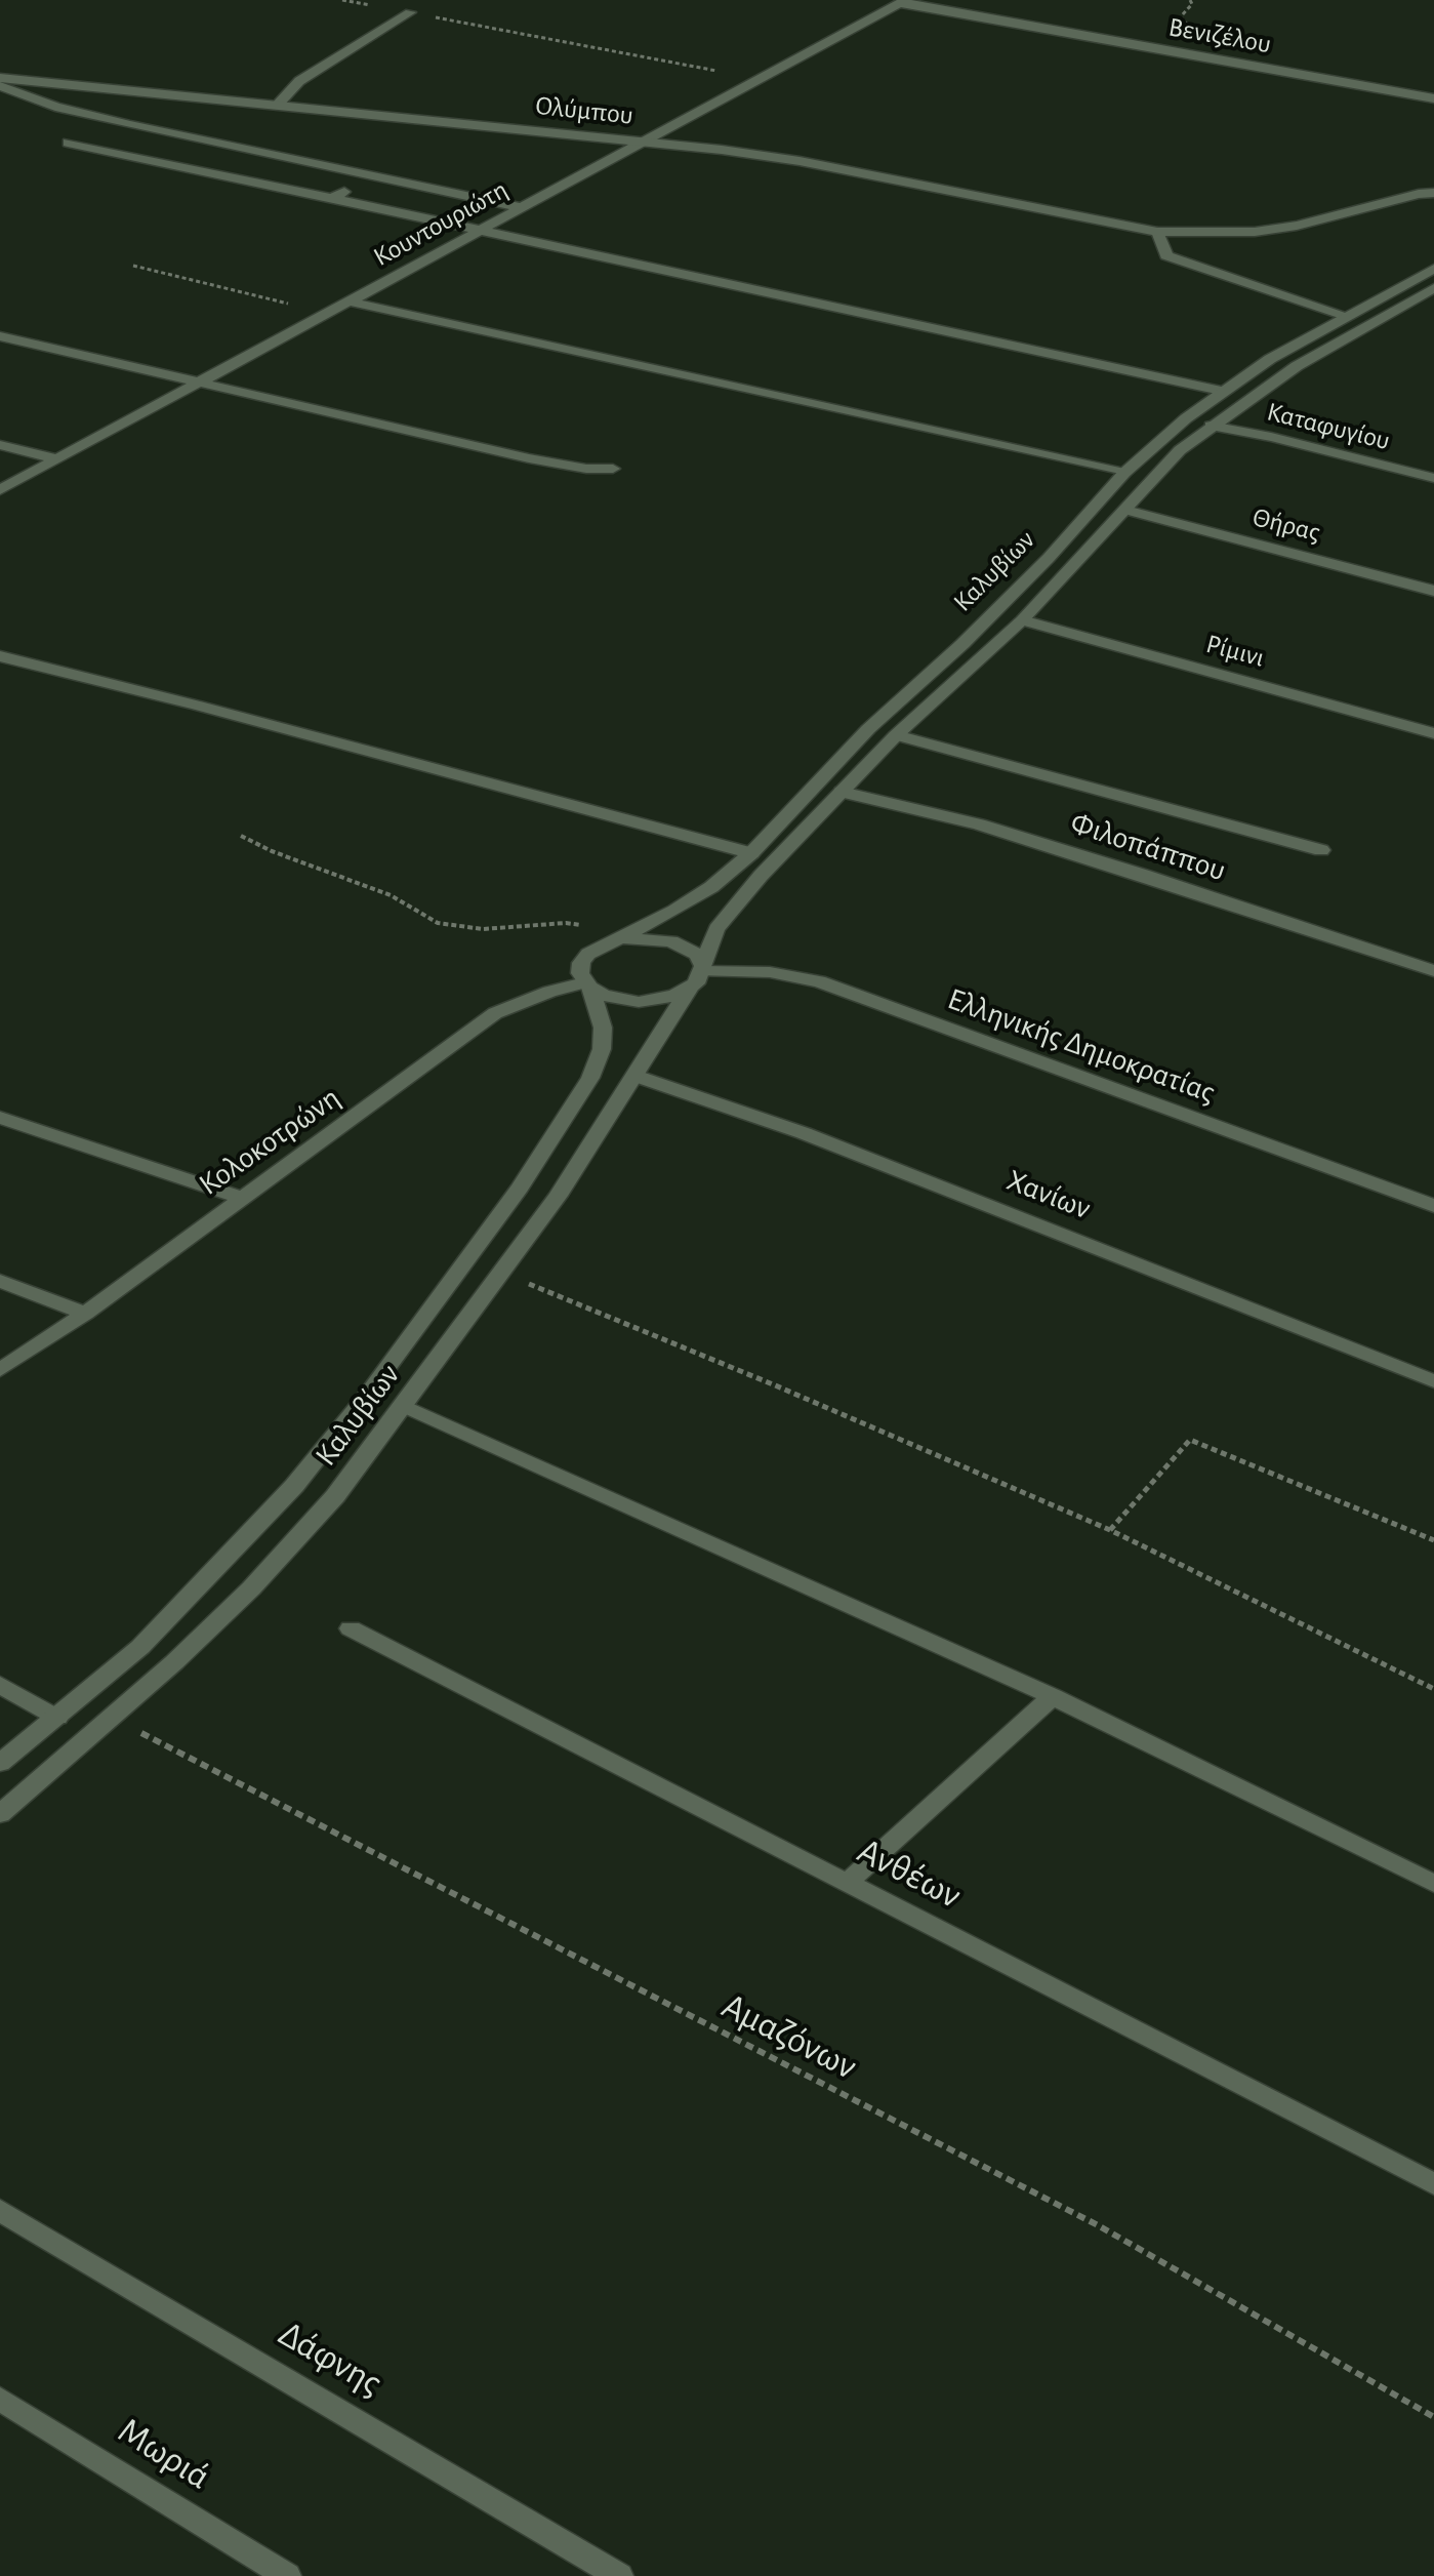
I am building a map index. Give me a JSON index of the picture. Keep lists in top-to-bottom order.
{
  "streets": {
    "street": [
      "Βενιζέλου",
      "Ολύμπου",
      "Κουντουριώτη",
      "Καταφυγίου",
      "Θήρας",
      "Καλυβίων",
      "Ρίμινι",
      "Φιλοπάππου",
      "Ελληνικής Δημοκρατίας",
      "Κολοκοτρώνη",
      "Χανίων",
      "Ανθέων",
      "Δάφνης",
      "Μωριά"
    ],
    "path": ["Αμαζόνων"]
  },
  "crossings": [
    ["Βενιζέλου", "Κουντουριώτη"],
    ["Ολύμπου", "Κουντουριώτη"],
    ["Καταφυγίου", "Καλυβίων"],
    ["Θήρας", "Καλυβίων"],
    ["Καλυβίων", "Ρίμινι"],
    ["Καλυβίων", "Φιλοπάππου"],
    ["Καλυβίων", "Ελληνικής Δημοκρατίας"],
    ["Καλυβίων", "Κολοκοτρώνη"],
    ["Καλυβίων", "Χανίων"],
    ["Καλυβίων", "Αμαζόνων"]
  ]
}
